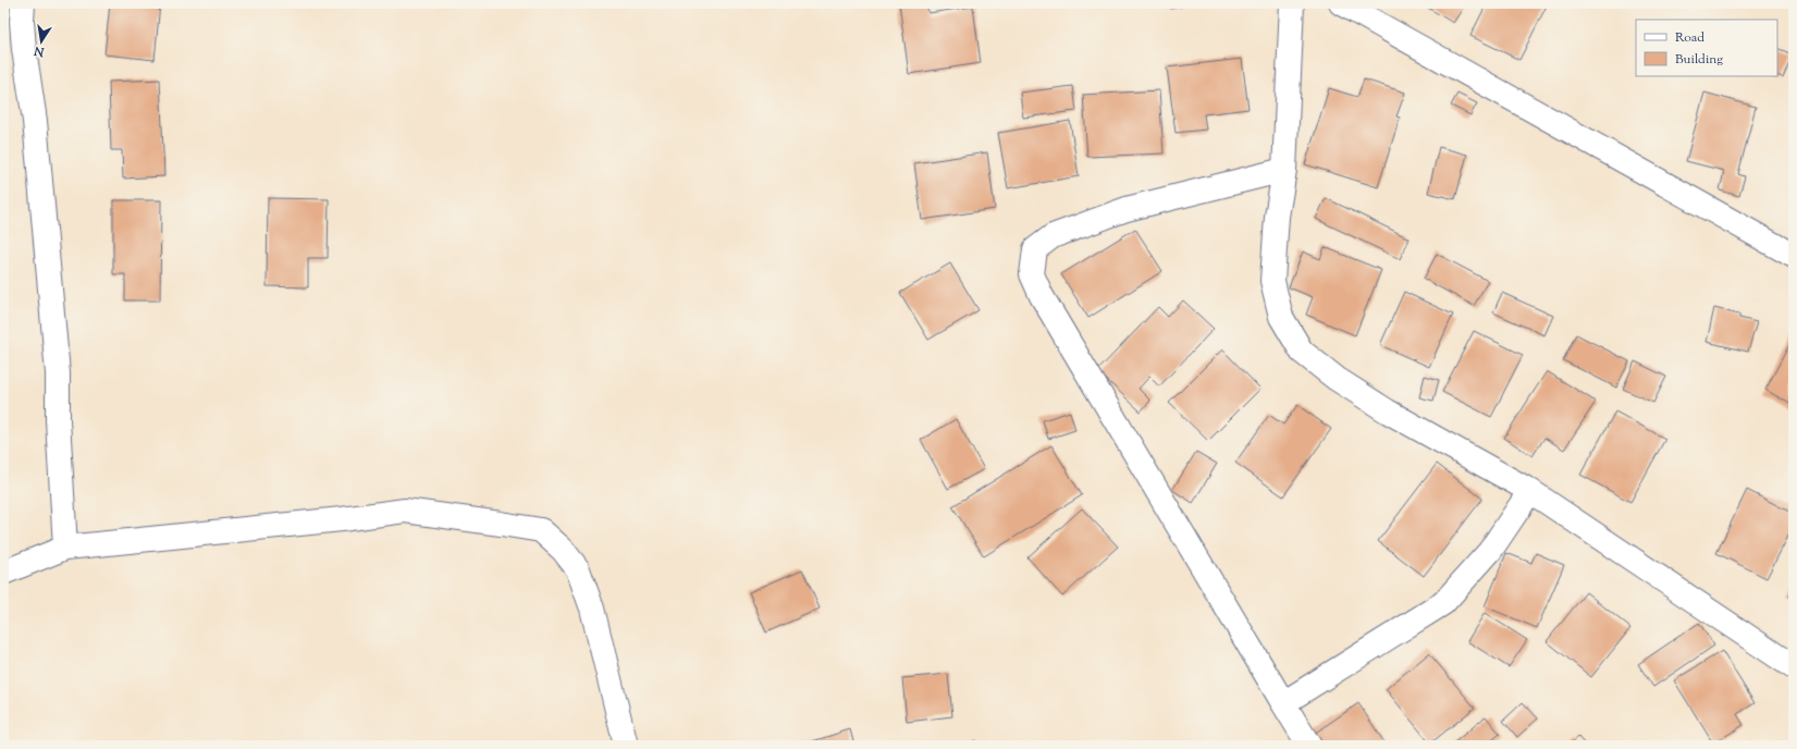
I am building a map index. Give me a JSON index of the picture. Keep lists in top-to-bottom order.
{
  "legend": ["Road", "Building"],
  "north": "bottom"
}
